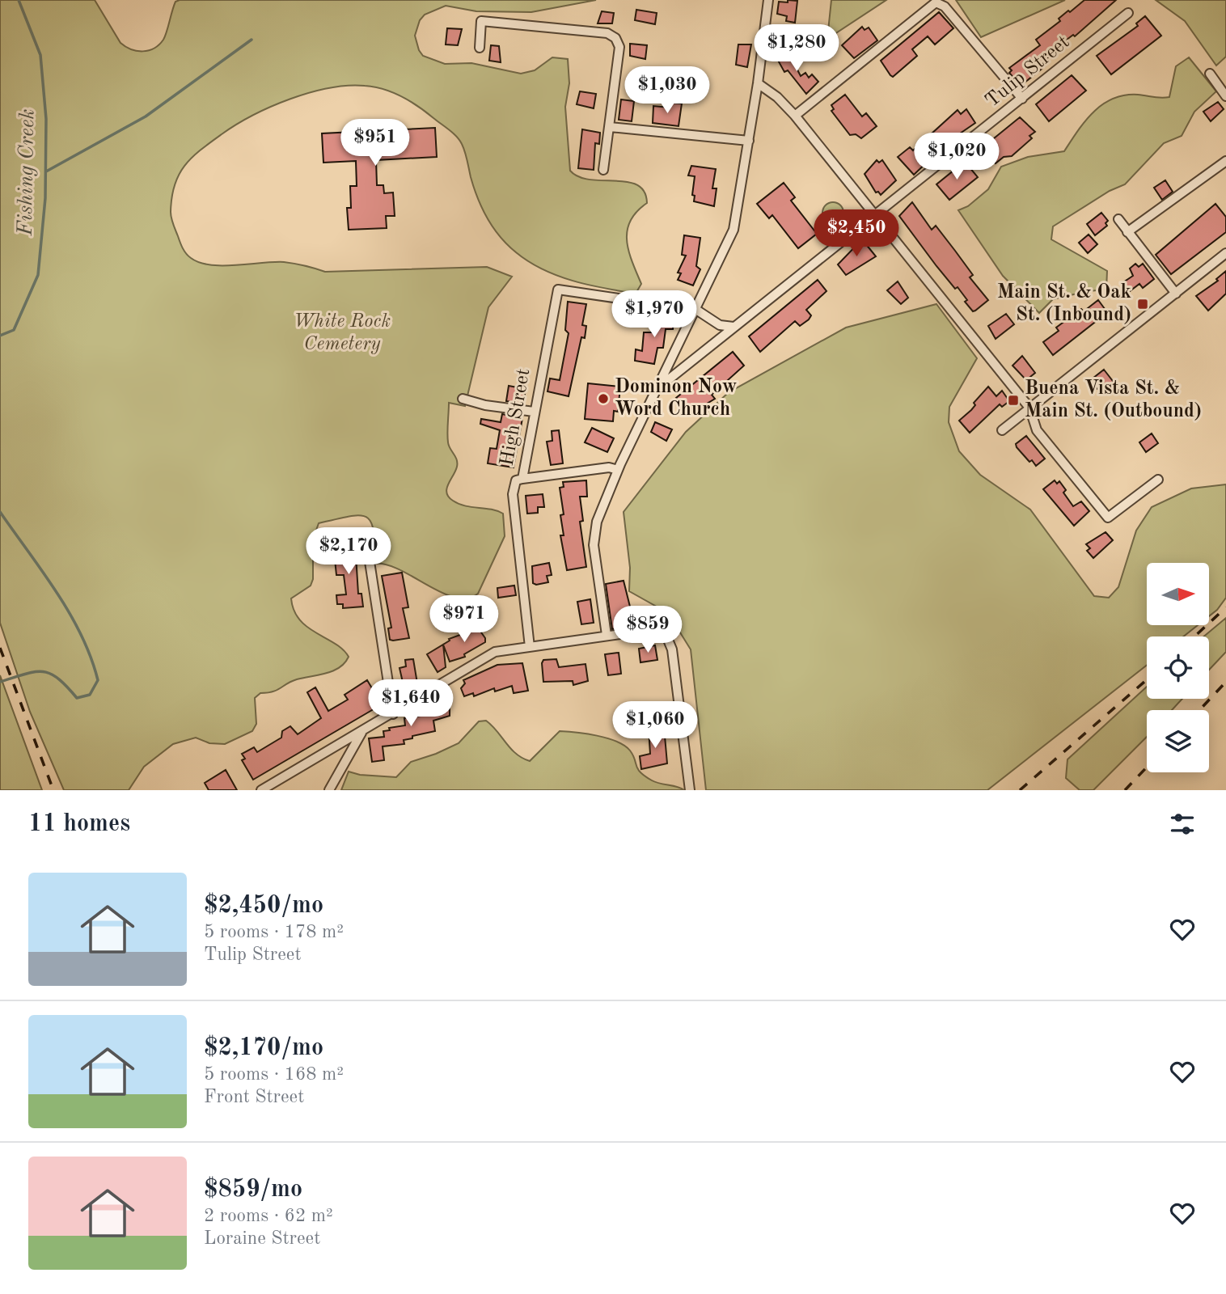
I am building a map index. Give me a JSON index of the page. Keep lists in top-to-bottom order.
{
  "streets": {
    "street": ["Tulip Street", "High Street"]
  },
  "water": ["Fishing Creek"],
  "parks": ["White Rock Cemetery"],
  "places": {
    "transit": ["Main St. & Oak St. (Inbound)", "Buena Vista St. & Main St. (Outbound)"],
    "other": ["Dominon Now Word Church"]
  },
  "north": "right",
  "page": {
    "price": [
      "$1,280",
      "$1,030",
      "$951",
      "$1,020",
      "$2,450",
      "$1,970",
      "$2,170",
      "$971",
      "$859",
      "$1,640",
      "$1,060"
    ],
    "heading": "11 homes",
    "list": [
      {
        "name": "$2,450/mo",
        "note": "5 rooms · 178 m² · Tulip Street"
      },
      {
        "name": "$2,170/mo",
        "note": "5 rooms · 168 m² · Front Street"
      },
      {
        "name": "$859/mo",
        "note": "2 rooms · 62 m² · Loraine Street"
      }
    ]
  }
}
